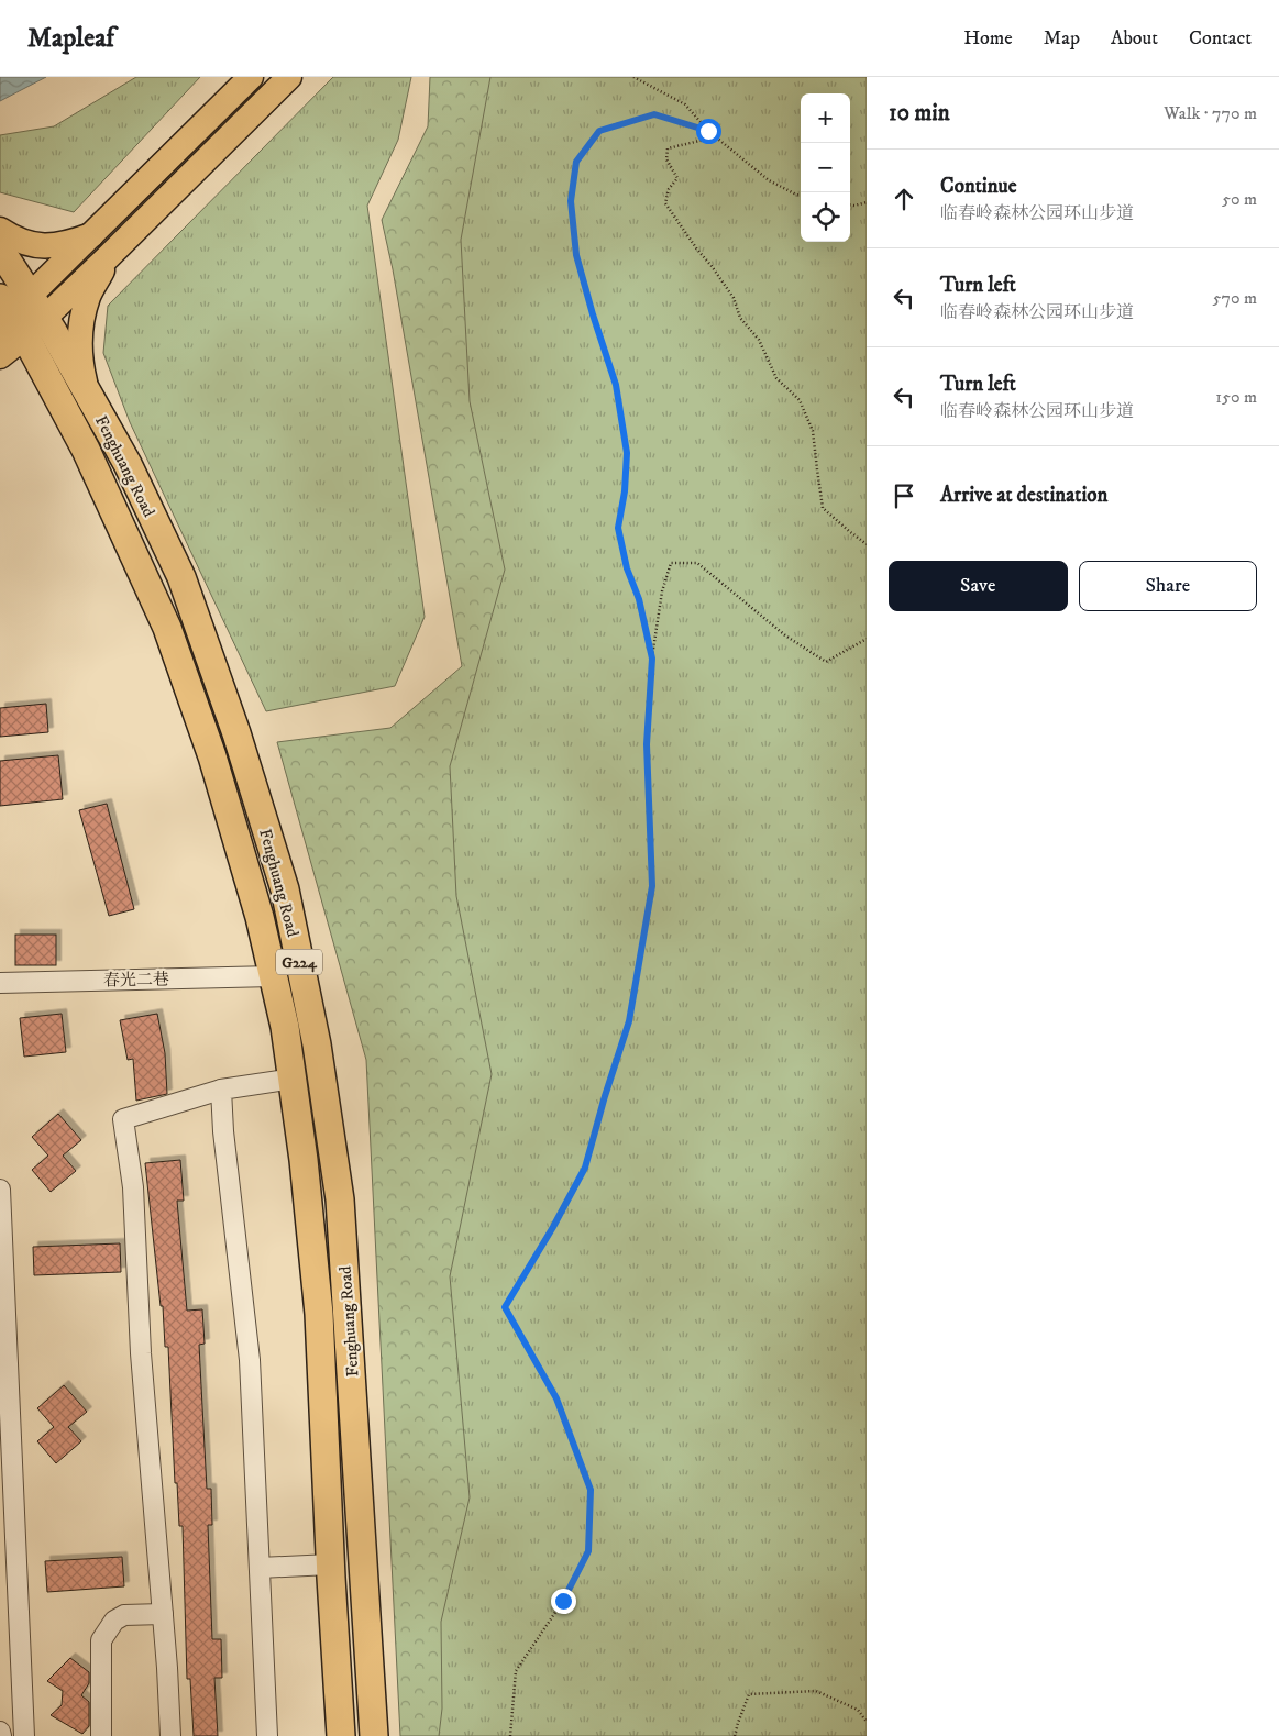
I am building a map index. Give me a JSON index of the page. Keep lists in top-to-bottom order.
{
  "streets": {
    "highway": ["Fenghuang Road", "G224"],
    "street": ["春光二巷"]
  },
  "crossings": [
    ["Fenghuang Road", "春光二巷"]
  ],
  "page": {
    "header": "Mapleaf",
    "nav": [
      "Home",
      "Map",
      "About",
      "Contact"
    ],
    "heading": ["10 min", "Walk · 770 m"],
    "map_buttons": ["+", "−"],
    "list": [
      ["Continue", "临春岭森林公园环山步道", "50 m"],
      ["Turn left", "临春岭森林公园环山步道", "570 m"],
      ["Turn left", "临春岭森林公园环山步道", "150 m"],
      "Arrive at destination"
    ],
    "buttons": ["Save", "Share"]
  }
}
